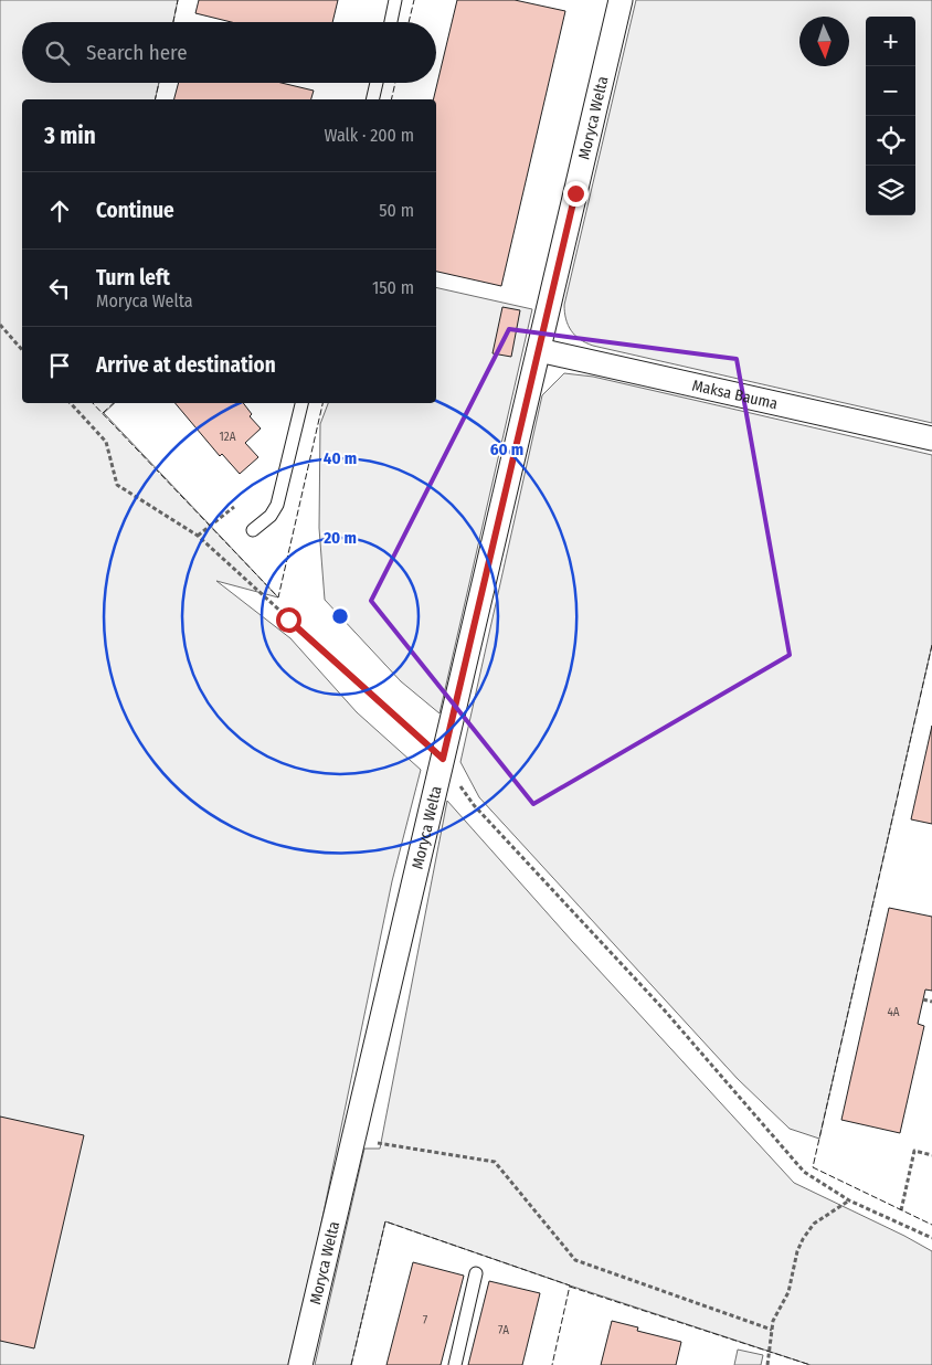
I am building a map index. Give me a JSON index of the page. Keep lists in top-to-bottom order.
{
  "streets": {
    "street": ["Moryca Welta", "Maksa Bauma"]
  },
  "crossings": [
    ["Moryca Welta", "Maksa Bauma"]
  ],
  "house_numbers": [
    "12A",
    "4A",
    "7",
    "7A"
  ],
  "north": "bottom",
  "page": {
    "map_buttons": ["+", "−"],
    "search": "Search here",
    "heading": ["3 min", "Walk · 200 m"],
    "list": [
      ["Continue", "50 m"],
      ["Turn left", "Moryca Welta", "150 m"],
      "Arrive at destination"
    ]
  },
  "rings": ["60 m", "40 m", "20 m"]
}
